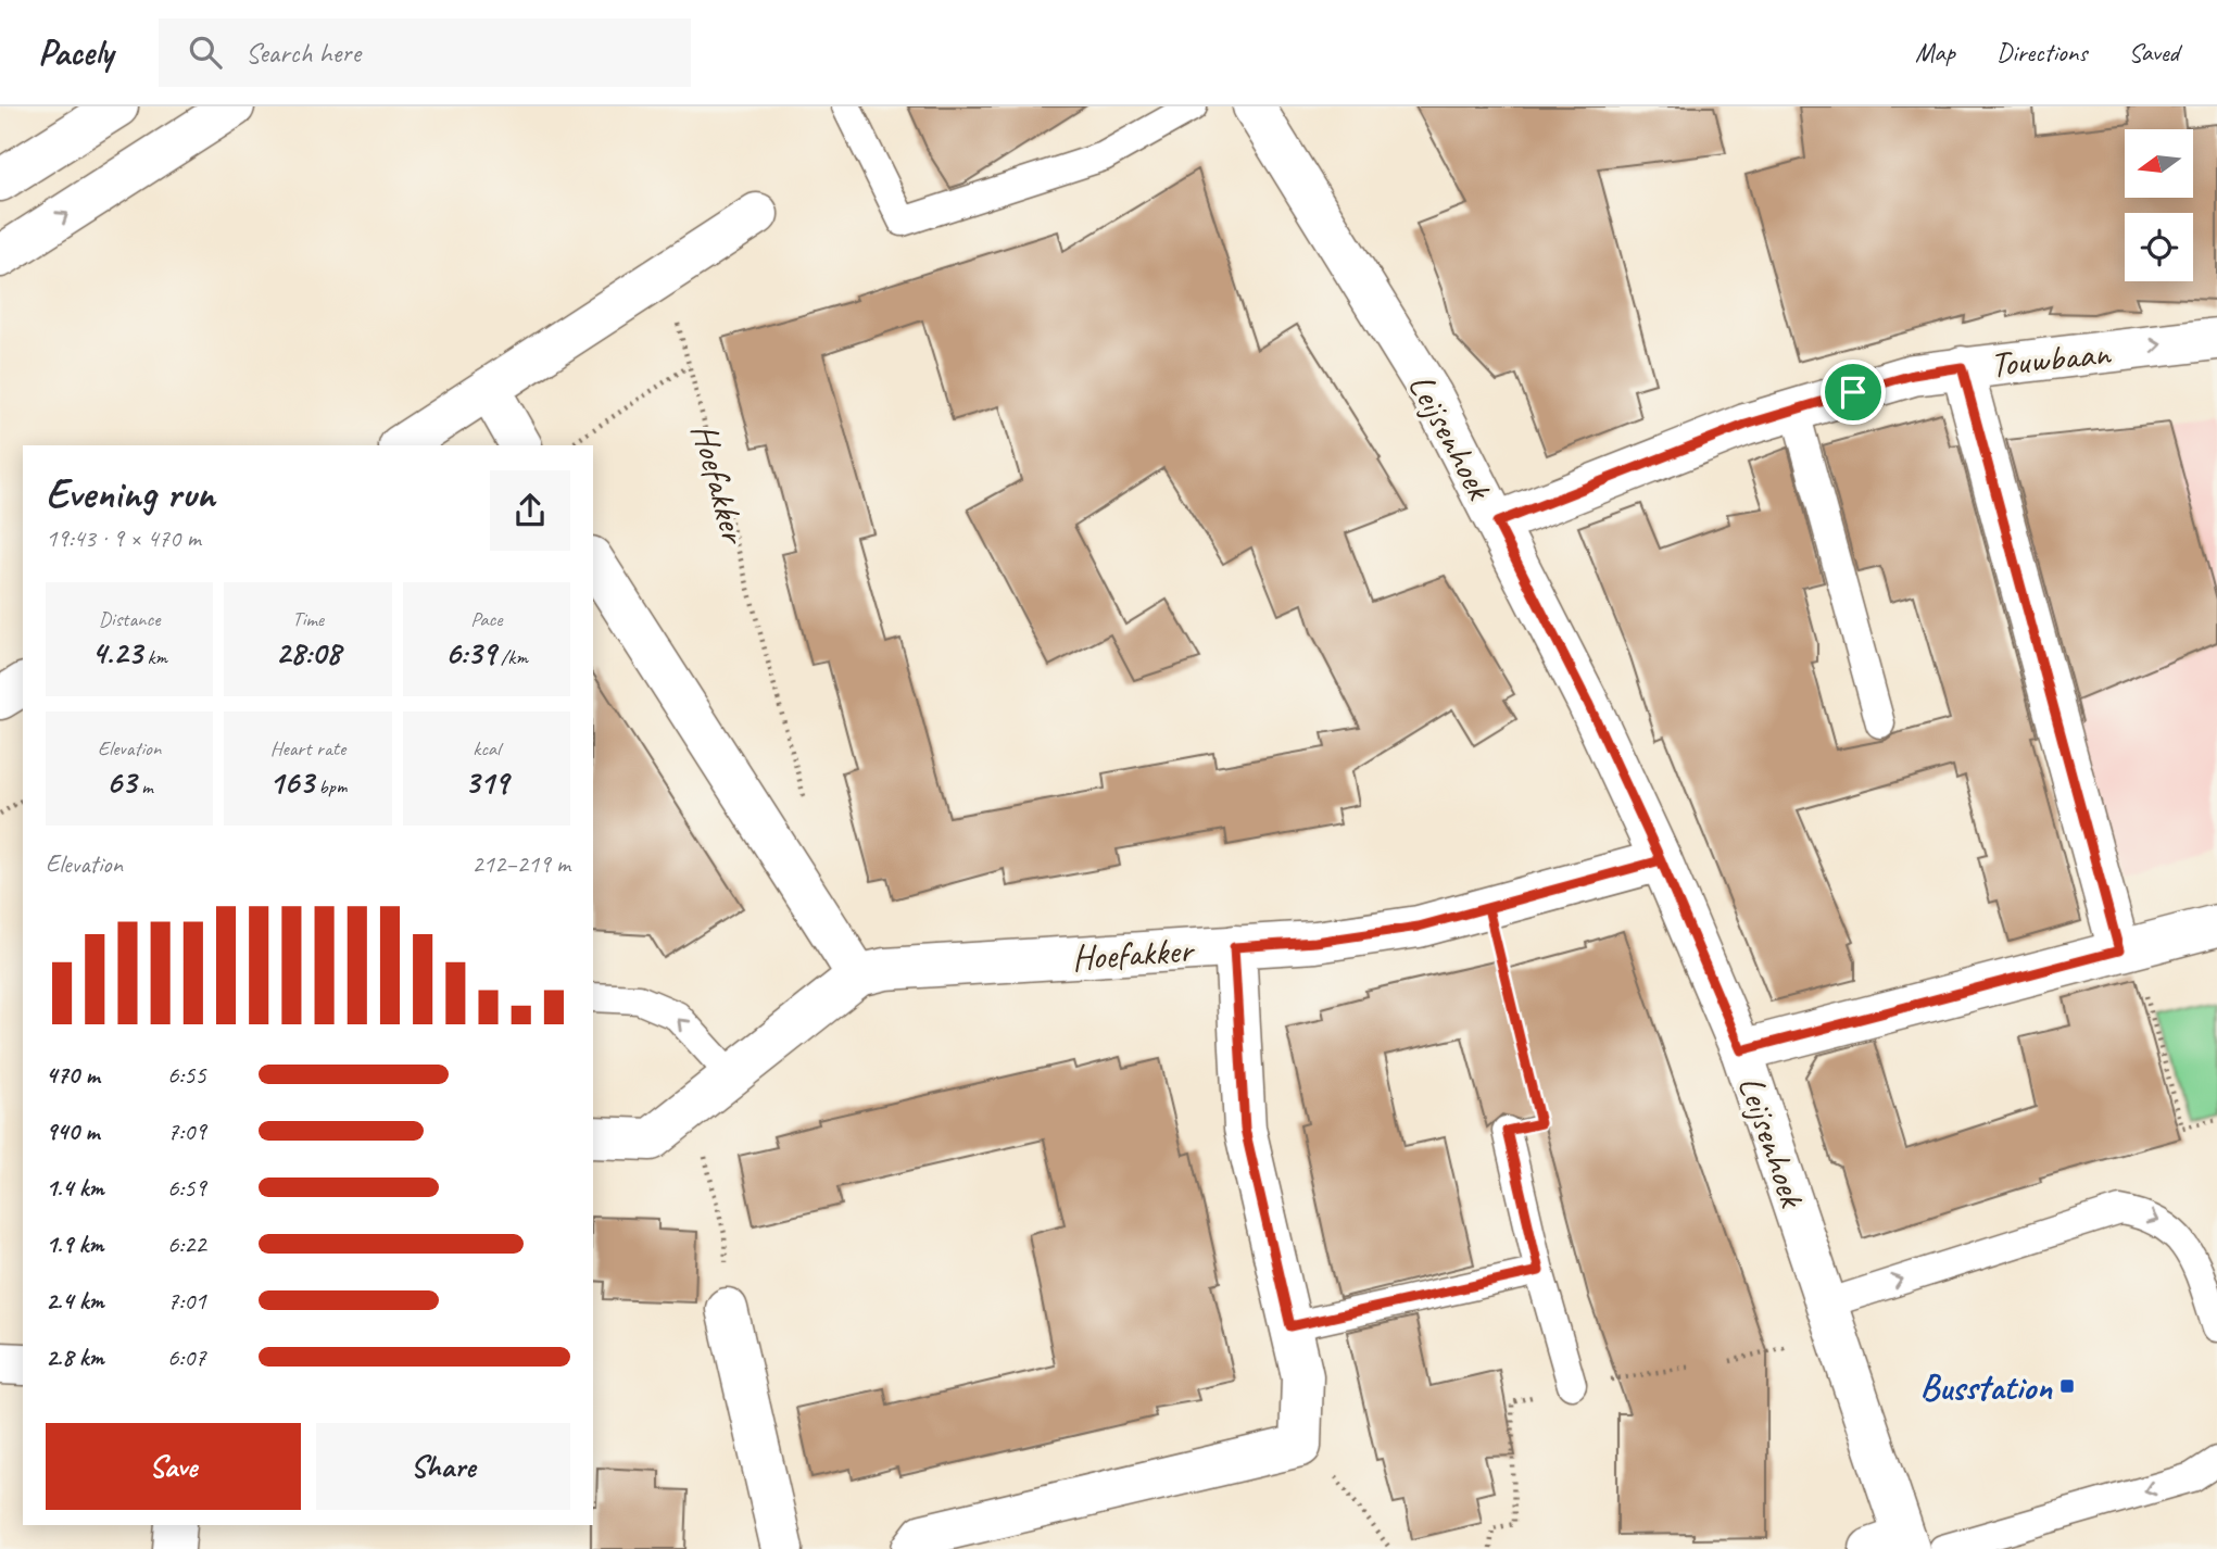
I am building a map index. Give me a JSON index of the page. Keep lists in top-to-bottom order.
{
  "streets": {
    "street": ["Touwbaan", "Leijsenhoek", "Hoefakker"]
  },
  "crossings": [
    ["Touwbaan", "Leijsenhoek"],
    ["Leijsenhoek", "Hoefakker"]
  ],
  "places": {
    "transit": ["Busstation"]
  },
  "north": "left",
  "page": {
    "header": "Pacely",
    "search": "Search here",
    "nav": ["Map", "Directions", "Saved"],
    "heading": ["Evening run", "19:43 · 9 × 470 m"],
    "stats": [
      ["Distance", "4.23 km"],
      ["Time", "28:08"],
      ["Pace", "6:39 /km"],
      ["Elevation", "63 m"],
      ["Heart rate", "163 bpm"],
      ["kcal", "319"]
    ],
    "chart": ["Elevation", "212–219 m"],
    "list": [
      {
        "name": "470 m",
        "note": "6:55"
      },
      {
        "name": "940 m",
        "note": "7:09"
      },
      {
        "name": "1.4 km",
        "note": "6:59"
      },
      {
        "name": "1.9 km",
        "note": "6:22"
      },
      {
        "name": "2.4 km",
        "note": "7:01"
      },
      {
        "name": "2.8 km",
        "note": "6:07"
      }
    ],
    "buttons": ["Save", "Share"]
  }
}
